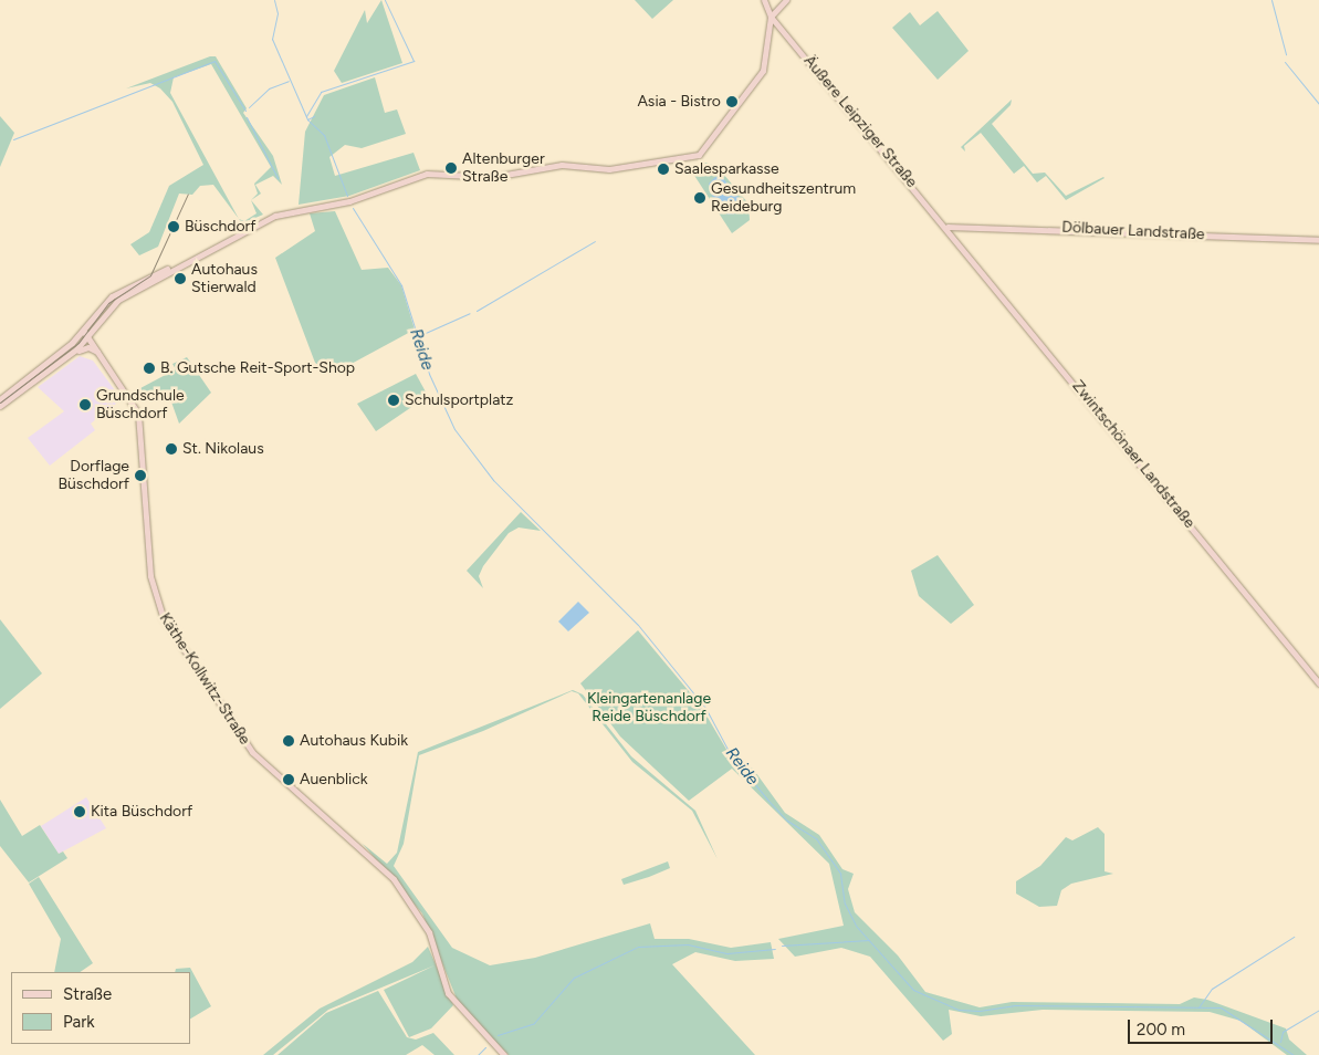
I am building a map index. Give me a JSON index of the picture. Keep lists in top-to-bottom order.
{
  "streets": {
    "main road": [
      "Äußere Leipziger Straße",
      "Dölbauer Landstraße",
      "Zwintschönaer Landstraße",
      "Käthe-Kollwitz-Straße"
    ]
  },
  "crossings": [
    ["Äußere Leipziger Straße", "Dölbauer Landstraße"],
    ["Äußere Leipziger Straße", "Zwintschönaer Landstraße"],
    ["Dölbauer Landstraße", "Zwintschönaer Landstraße"]
  ],
  "water": ["Reide"],
  "parks": ["Kleingartenanlage Reide Büschdorf"],
  "places": [
    "Asia - Bistro",
    "Altenburger Straße",
    "Saalesparkasse",
    "Gesundheitszentrum Reideburg",
    "Büschdorf",
    "Autohaus Stierwald",
    "B. Gutsche Reit-Sport-Shop",
    "Schulsportplatz",
    "Grundschule Büschdorf",
    "St. Nikolaus",
    "Dorflage Büschdorf",
    "Autohaus Kubik",
    "Auenblick",
    "Kita Büschdorf"
  ],
  "legend": ["Straße", "Park"],
  "scale_bar": "200 m"
}
